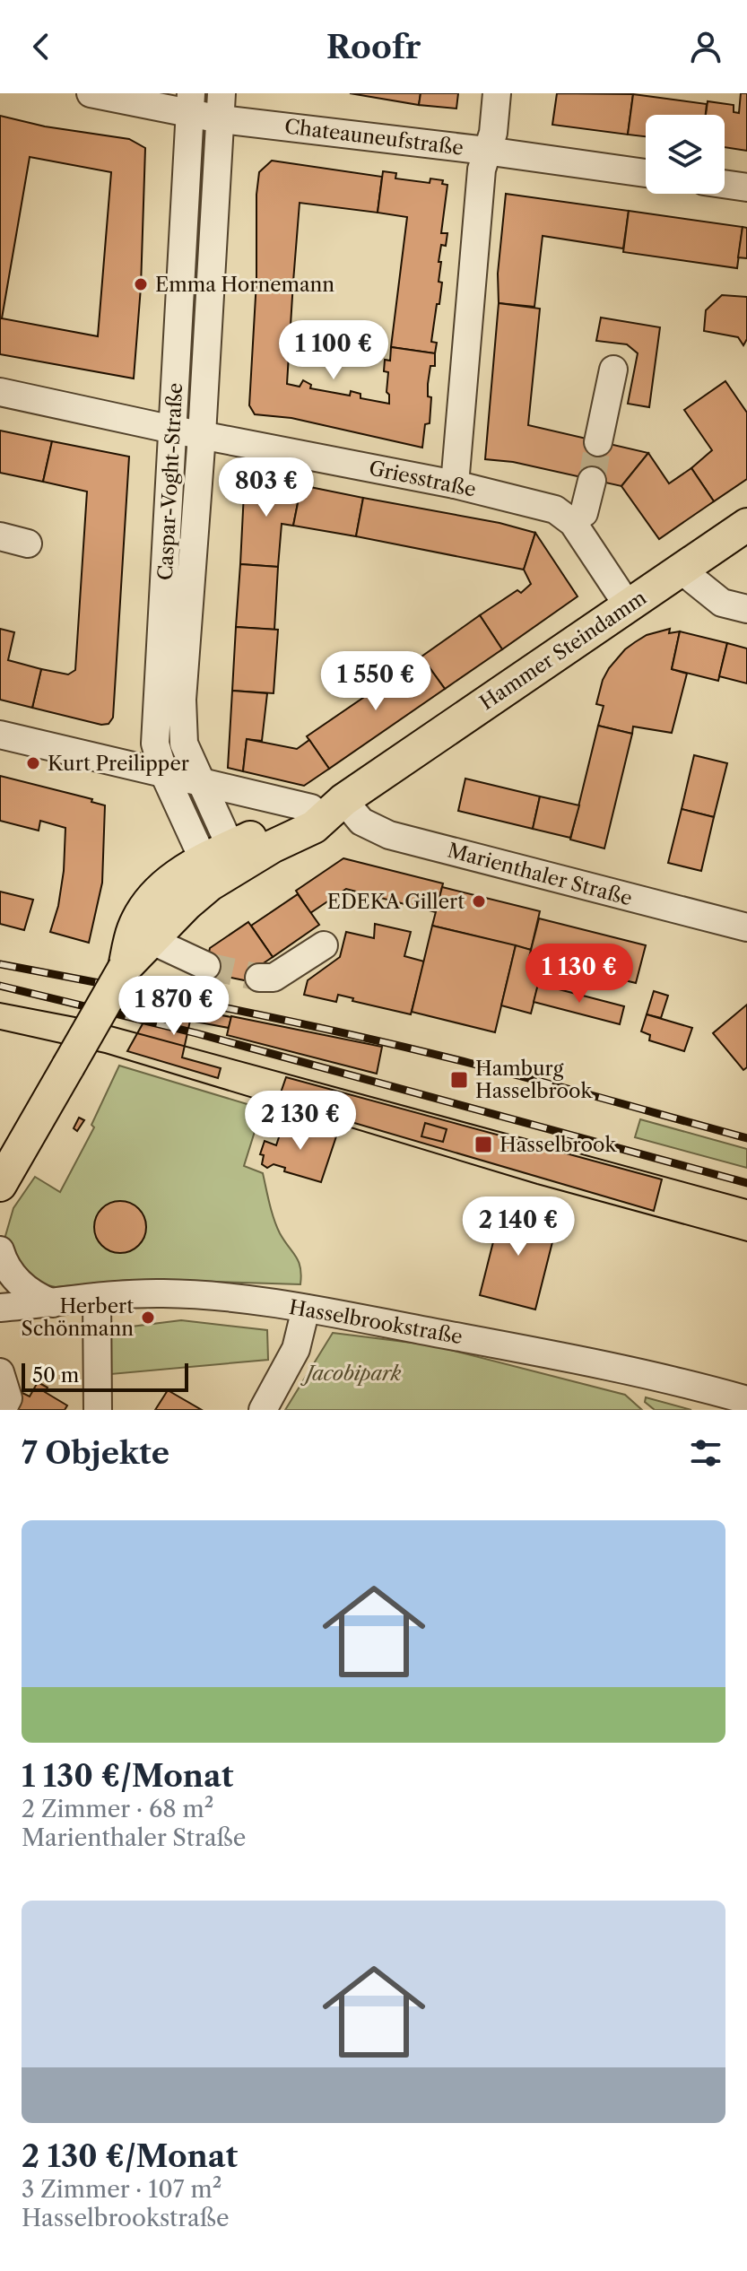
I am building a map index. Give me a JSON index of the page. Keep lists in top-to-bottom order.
{
  "streets": {
    "main road": ["Hammer Steindamm"],
    "street": [
      "Chateauneufstraße",
      "Griesstraße",
      "Caspar-Voght-Straße",
      "Marienthaler Straße",
      "Hasselbrookstraße"
    ]
  },
  "crossings": [
    ["Chateauneufstraße", "Caspar-Voght-Straße"],
    ["Griesstraße", "Caspar-Voght-Straße"],
    ["Griesstraße", "Hammer Steindamm"],
    ["Caspar-Voght-Straße", "Hammer Steindamm"],
    ["Hammer Steindamm", "Marienthaler Straße"]
  ],
  "parks": ["Jacobipark"],
  "places": {
    "other": [
      "Emma Hornemann",
      "Kurt Preilipper",
      "EDEKA Gillert",
      "Herbert Schönmann"
    ],
    "transit": ["Hamburg Hasselbrook", "Hasselbrook"]
  },
  "scale_bar": "50 m",
  "page": {
    "header": "Roofr",
    "price": [
      "1 100 €",
      "803 €",
      "1 550 €",
      "1 130 €",
      "1 870 €",
      "2 130 €",
      "2 140 €"
    ],
    "scale": "50 m",
    "heading": "7 Objekte",
    "list": [
      {
        "name": "1 130 €/Monat",
        "note": "2 Zimmer · 68 m² · Marienthaler Straße"
      },
      {
        "name": "2 130 €/Monat",
        "note": "3 Zimmer · 107 m² · Hasselbrookstraße"
      }
    ]
  }
}
